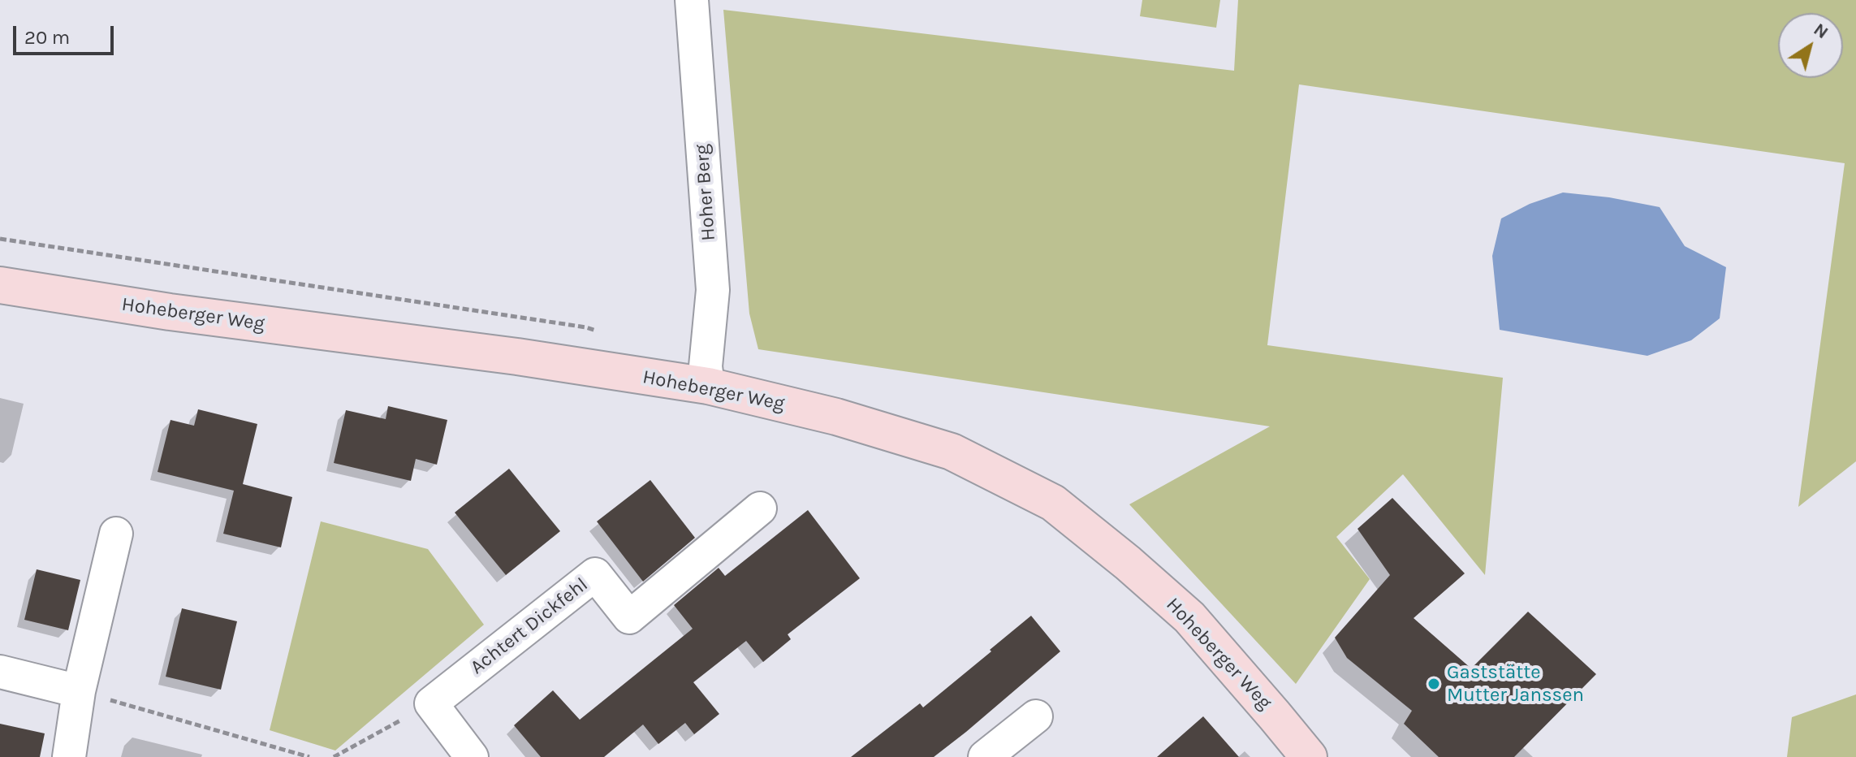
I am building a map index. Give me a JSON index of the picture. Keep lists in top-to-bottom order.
{
  "streets": {
    "street": ["Hoher Berg", "Hoheberger Weg", "Achtert Dickfehl"]
  },
  "crossings": [
    ["Hoher Berg", "Hoheberger Weg"]
  ],
  "places": ["Gaststätte Mutter Janssen"],
  "scale_bar": "20 m",
  "north": "top right"
}
